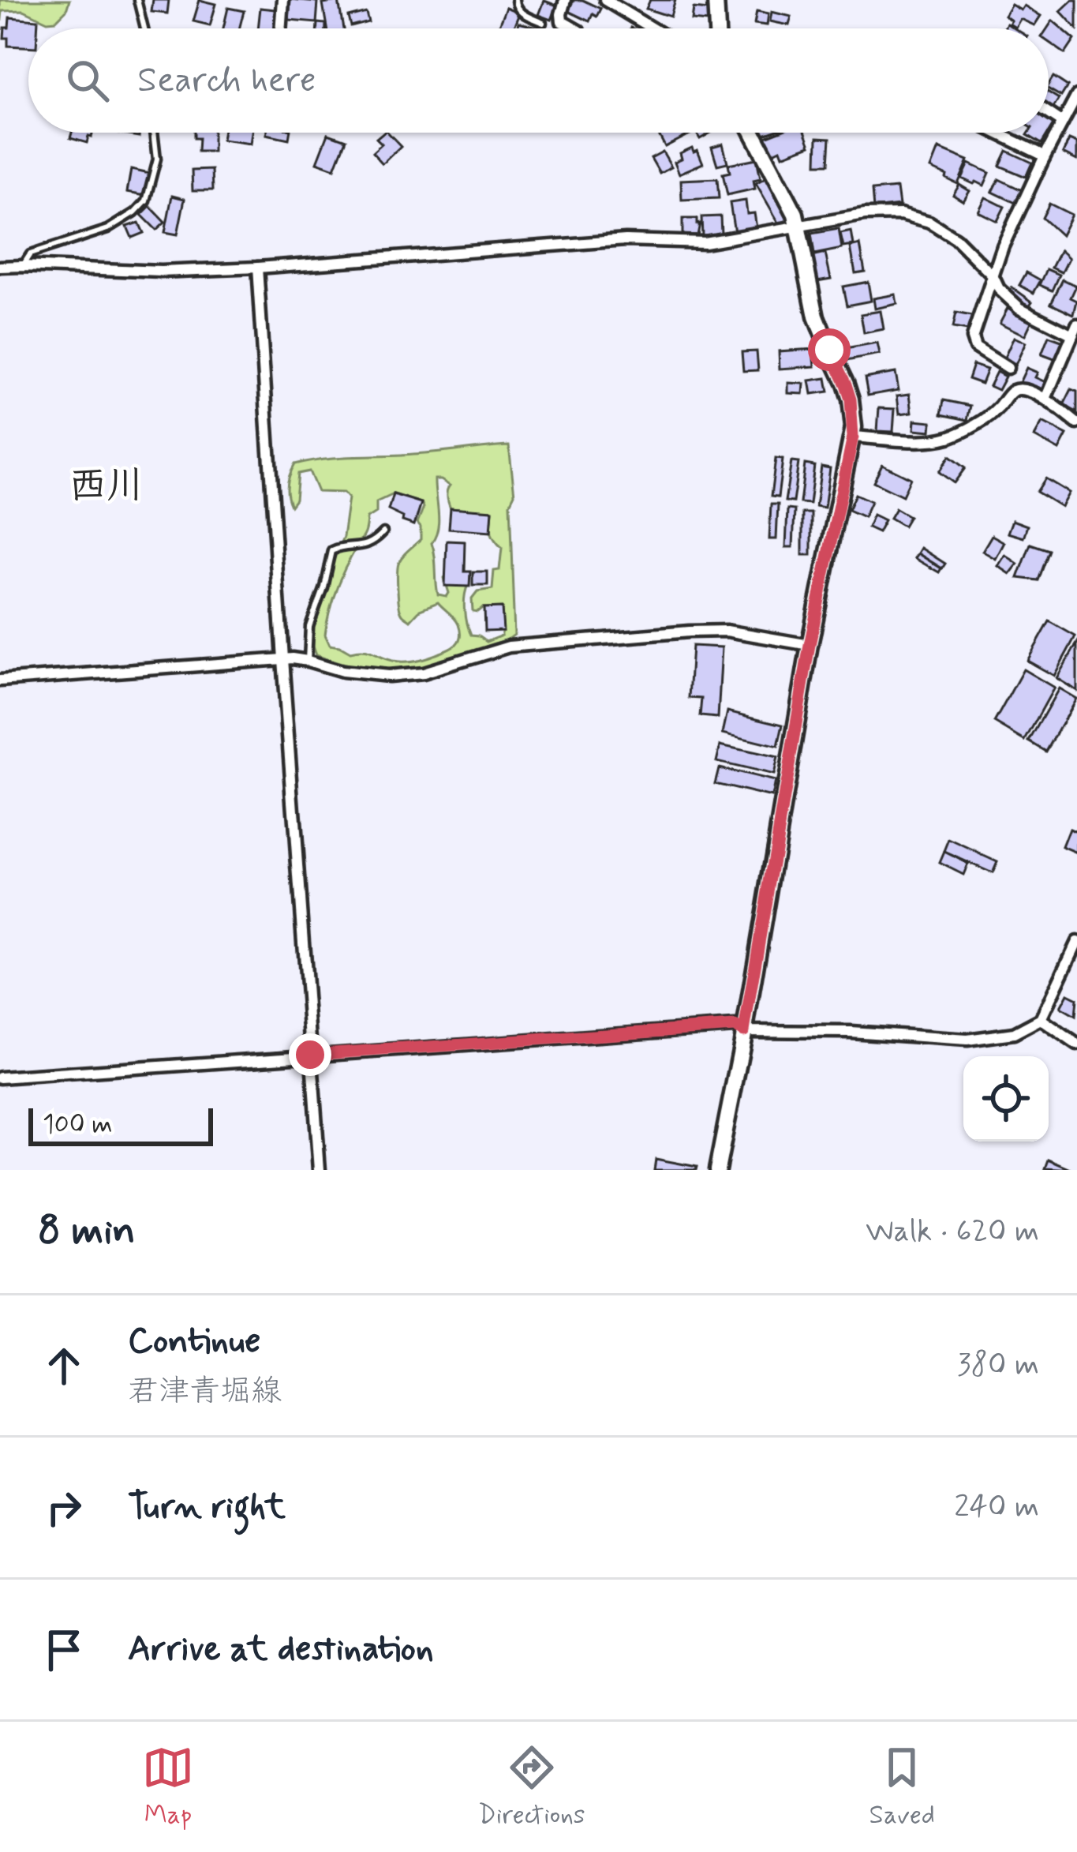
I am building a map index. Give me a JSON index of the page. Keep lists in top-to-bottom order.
{
  "districts": ["西川"],
  "scale_bar": "100 m",
  "page": {
    "search": "Search here",
    "scale": "100 m",
    "heading": ["8 min", "Walk · 620 m"],
    "list": [
      ["Continue", "君津青堀線", "380 m"],
      ["Turn right", "240 m"],
      "Arrive at destination"
    ],
    "nav": ["Map", "Directions", "Saved"]
  }
}
